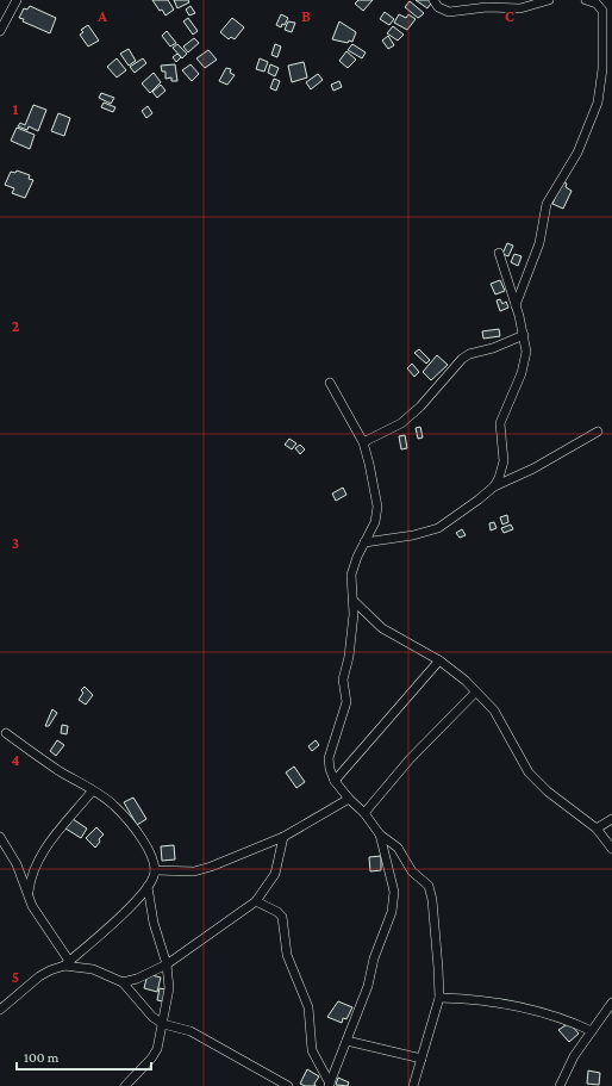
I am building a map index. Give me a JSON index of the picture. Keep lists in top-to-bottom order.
{
  "scale_bar": "100 m",
  "grid": {
    "columns": ["A", "B", "C"],
    "rows": [
      "1",
      "2",
      "3",
      "4",
      "5"
    ]
  }
}
